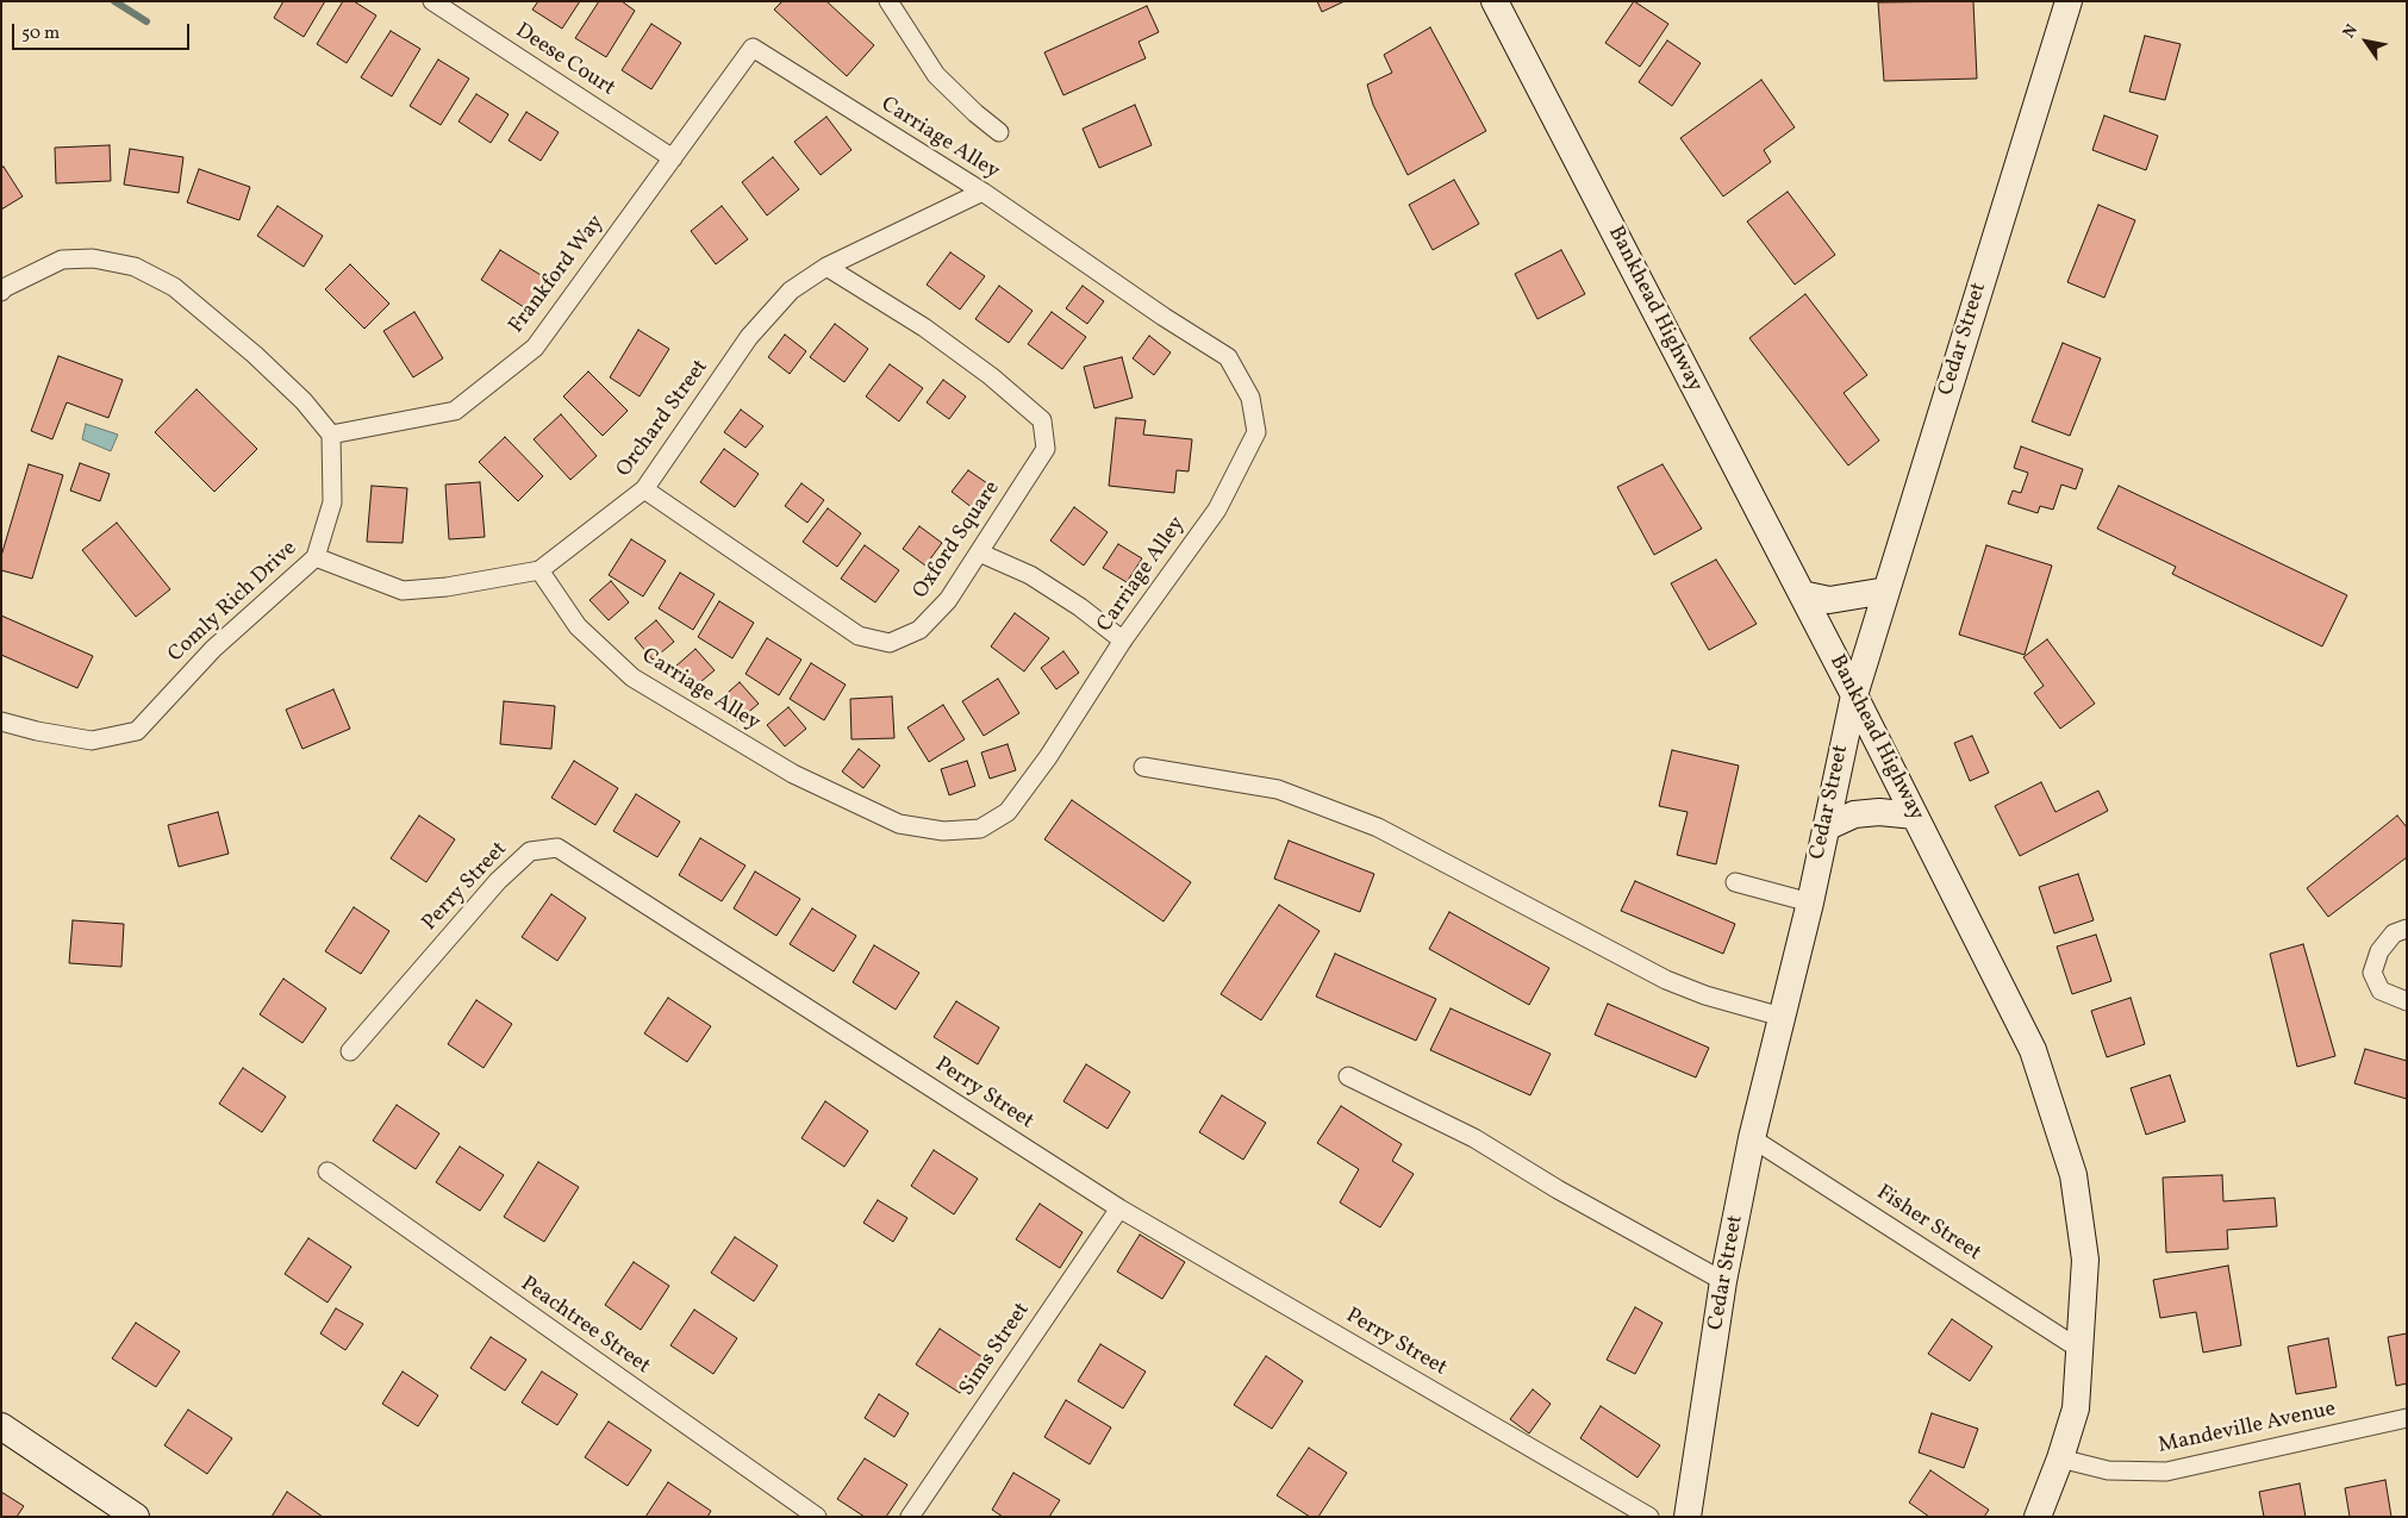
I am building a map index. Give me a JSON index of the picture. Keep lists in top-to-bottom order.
{
  "streets": {
    "main road": ["Bankhead Highway", "Cedar Street"],
    "street": [
      "Deese Court",
      "Carriage Alley",
      "Frankford Way",
      "Orchard Street",
      "Oxford Square",
      "Comly Rich Drive",
      "Perry Street",
      "Fisher Street",
      "Peachtree Street",
      "Sims Street",
      "Mandeville Avenue"
    ]
  },
  "crossings": [
    ["Deese Court", "Frankford Way"],
    ["Carriage Alley", "Frankford Way"],
    ["Carriage Alley", "Orchard Street"],
    ["Frankford Way", "Comly Rich Drive"],
    ["Bankhead Highway", "Cedar Street"],
    ["Bankhead Highway", "Fisher Street"],
    ["Bankhead Highway", "Mandeville Avenue"],
    ["Cedar Street", "Fisher Street"],
    ["Orchard Street", "Oxford Square"],
    ["Orchard Street", "Comly Rich Drive"],
    ["Perry Street", "Sims Street"]
  ],
  "scale_bar": "50 m",
  "north": "top left"
}
